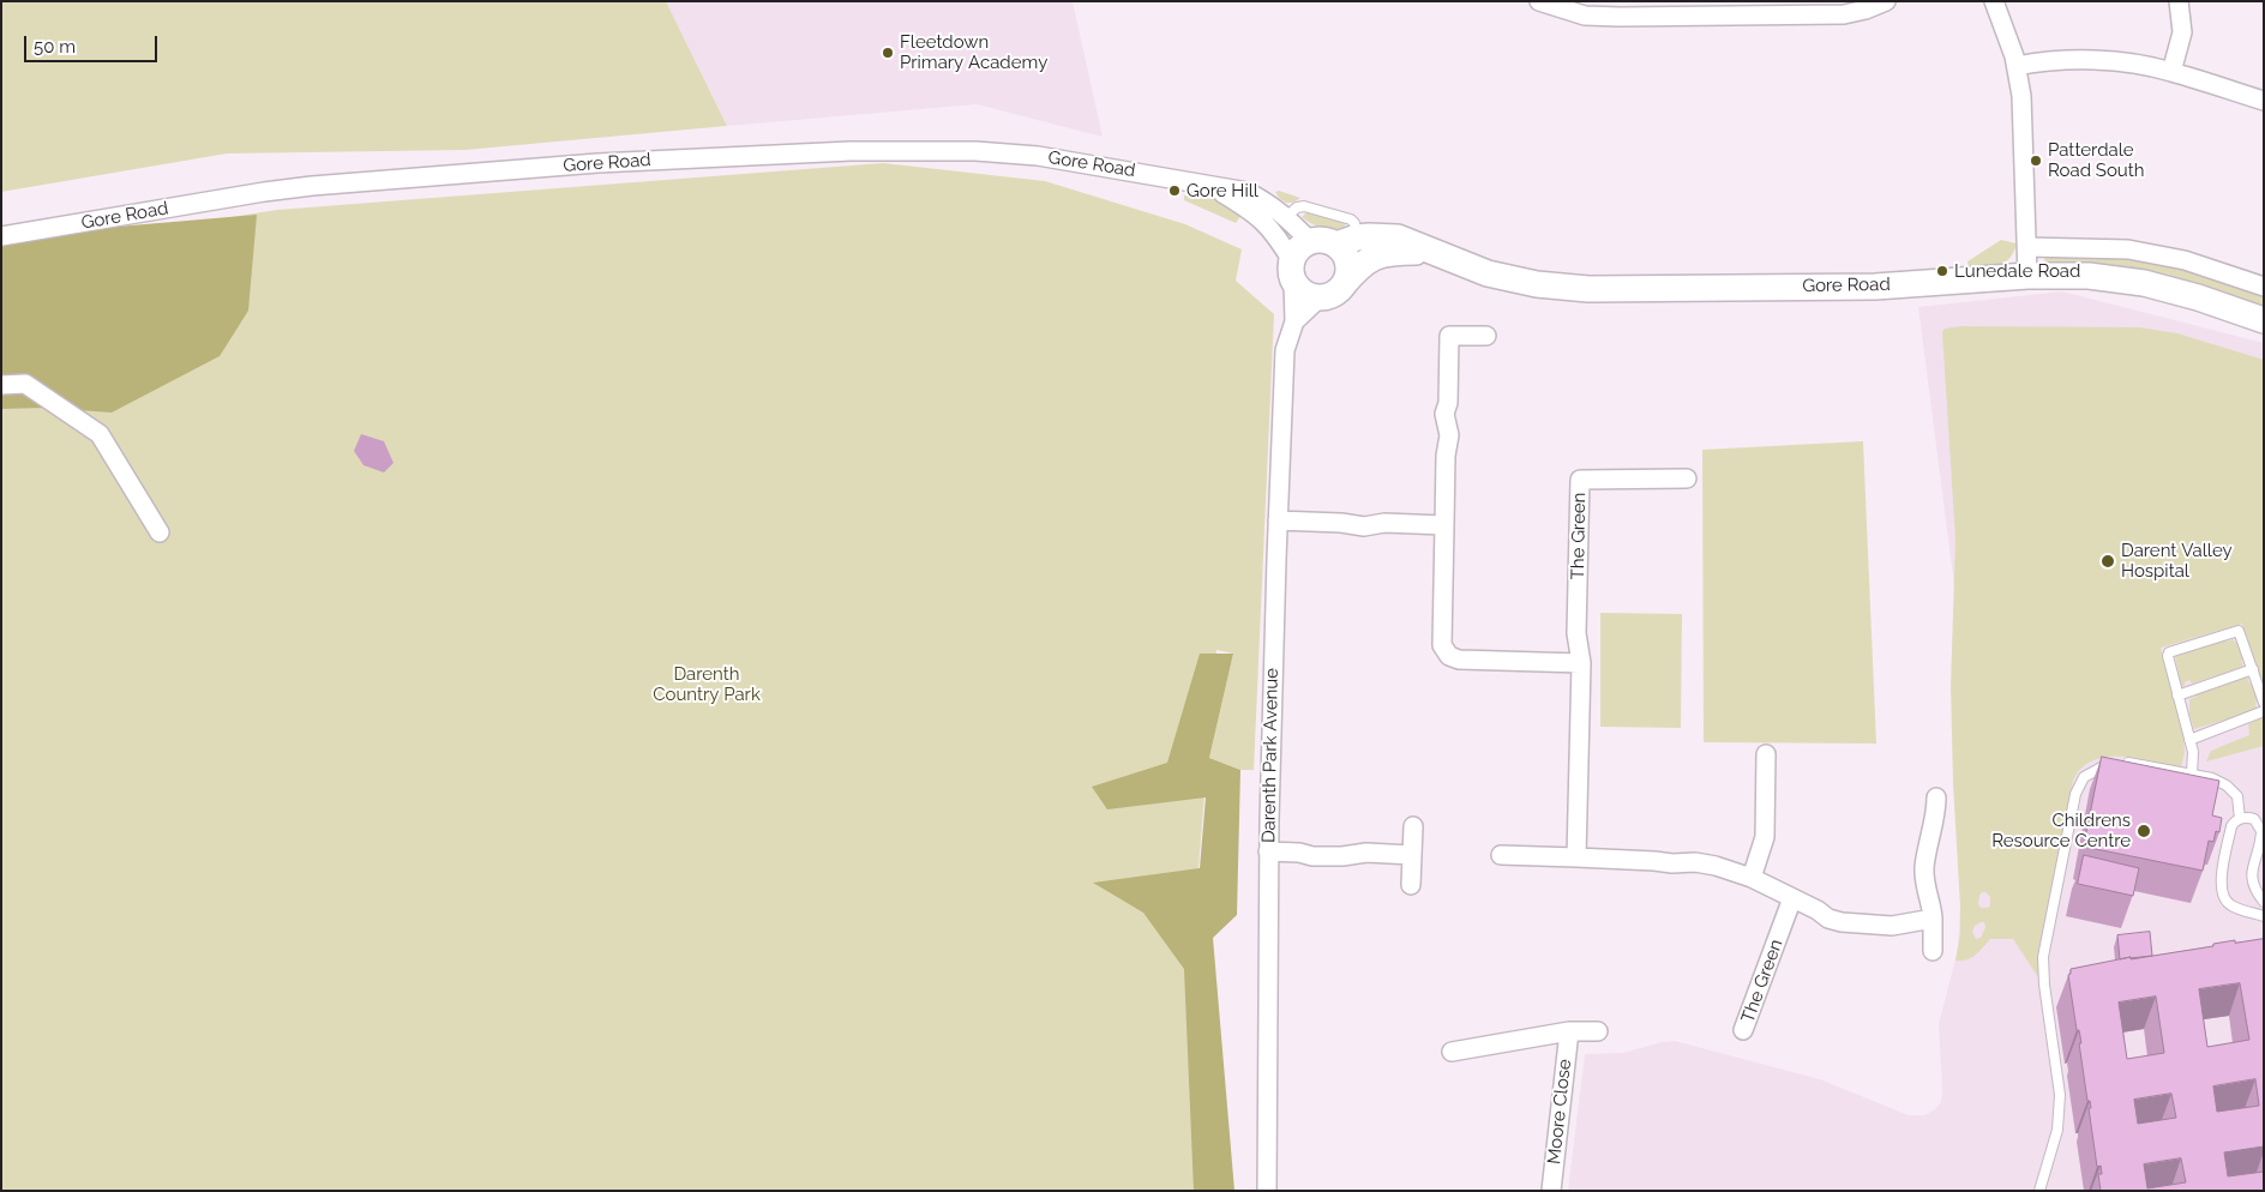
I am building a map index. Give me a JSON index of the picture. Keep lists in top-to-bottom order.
{
  "streets": {
    "street": [
      "Gore Road",
      "The Green",
      "Darenth Park Avenue",
      "Moore Close"
    ]
  },
  "crossings": [
    ["Gore Road", "Darenth Park Avenue"]
  ],
  "parks": ["Darenth Country Park"],
  "places": [
    "Fleetdown Primary Academy",
    "Patterdale Road South",
    "Gore Hill",
    "Lunedale Road",
    "Darent Valley Hospital",
    "Childrens Resource Centre"
  ],
  "scale_bar": "50 m"
}
